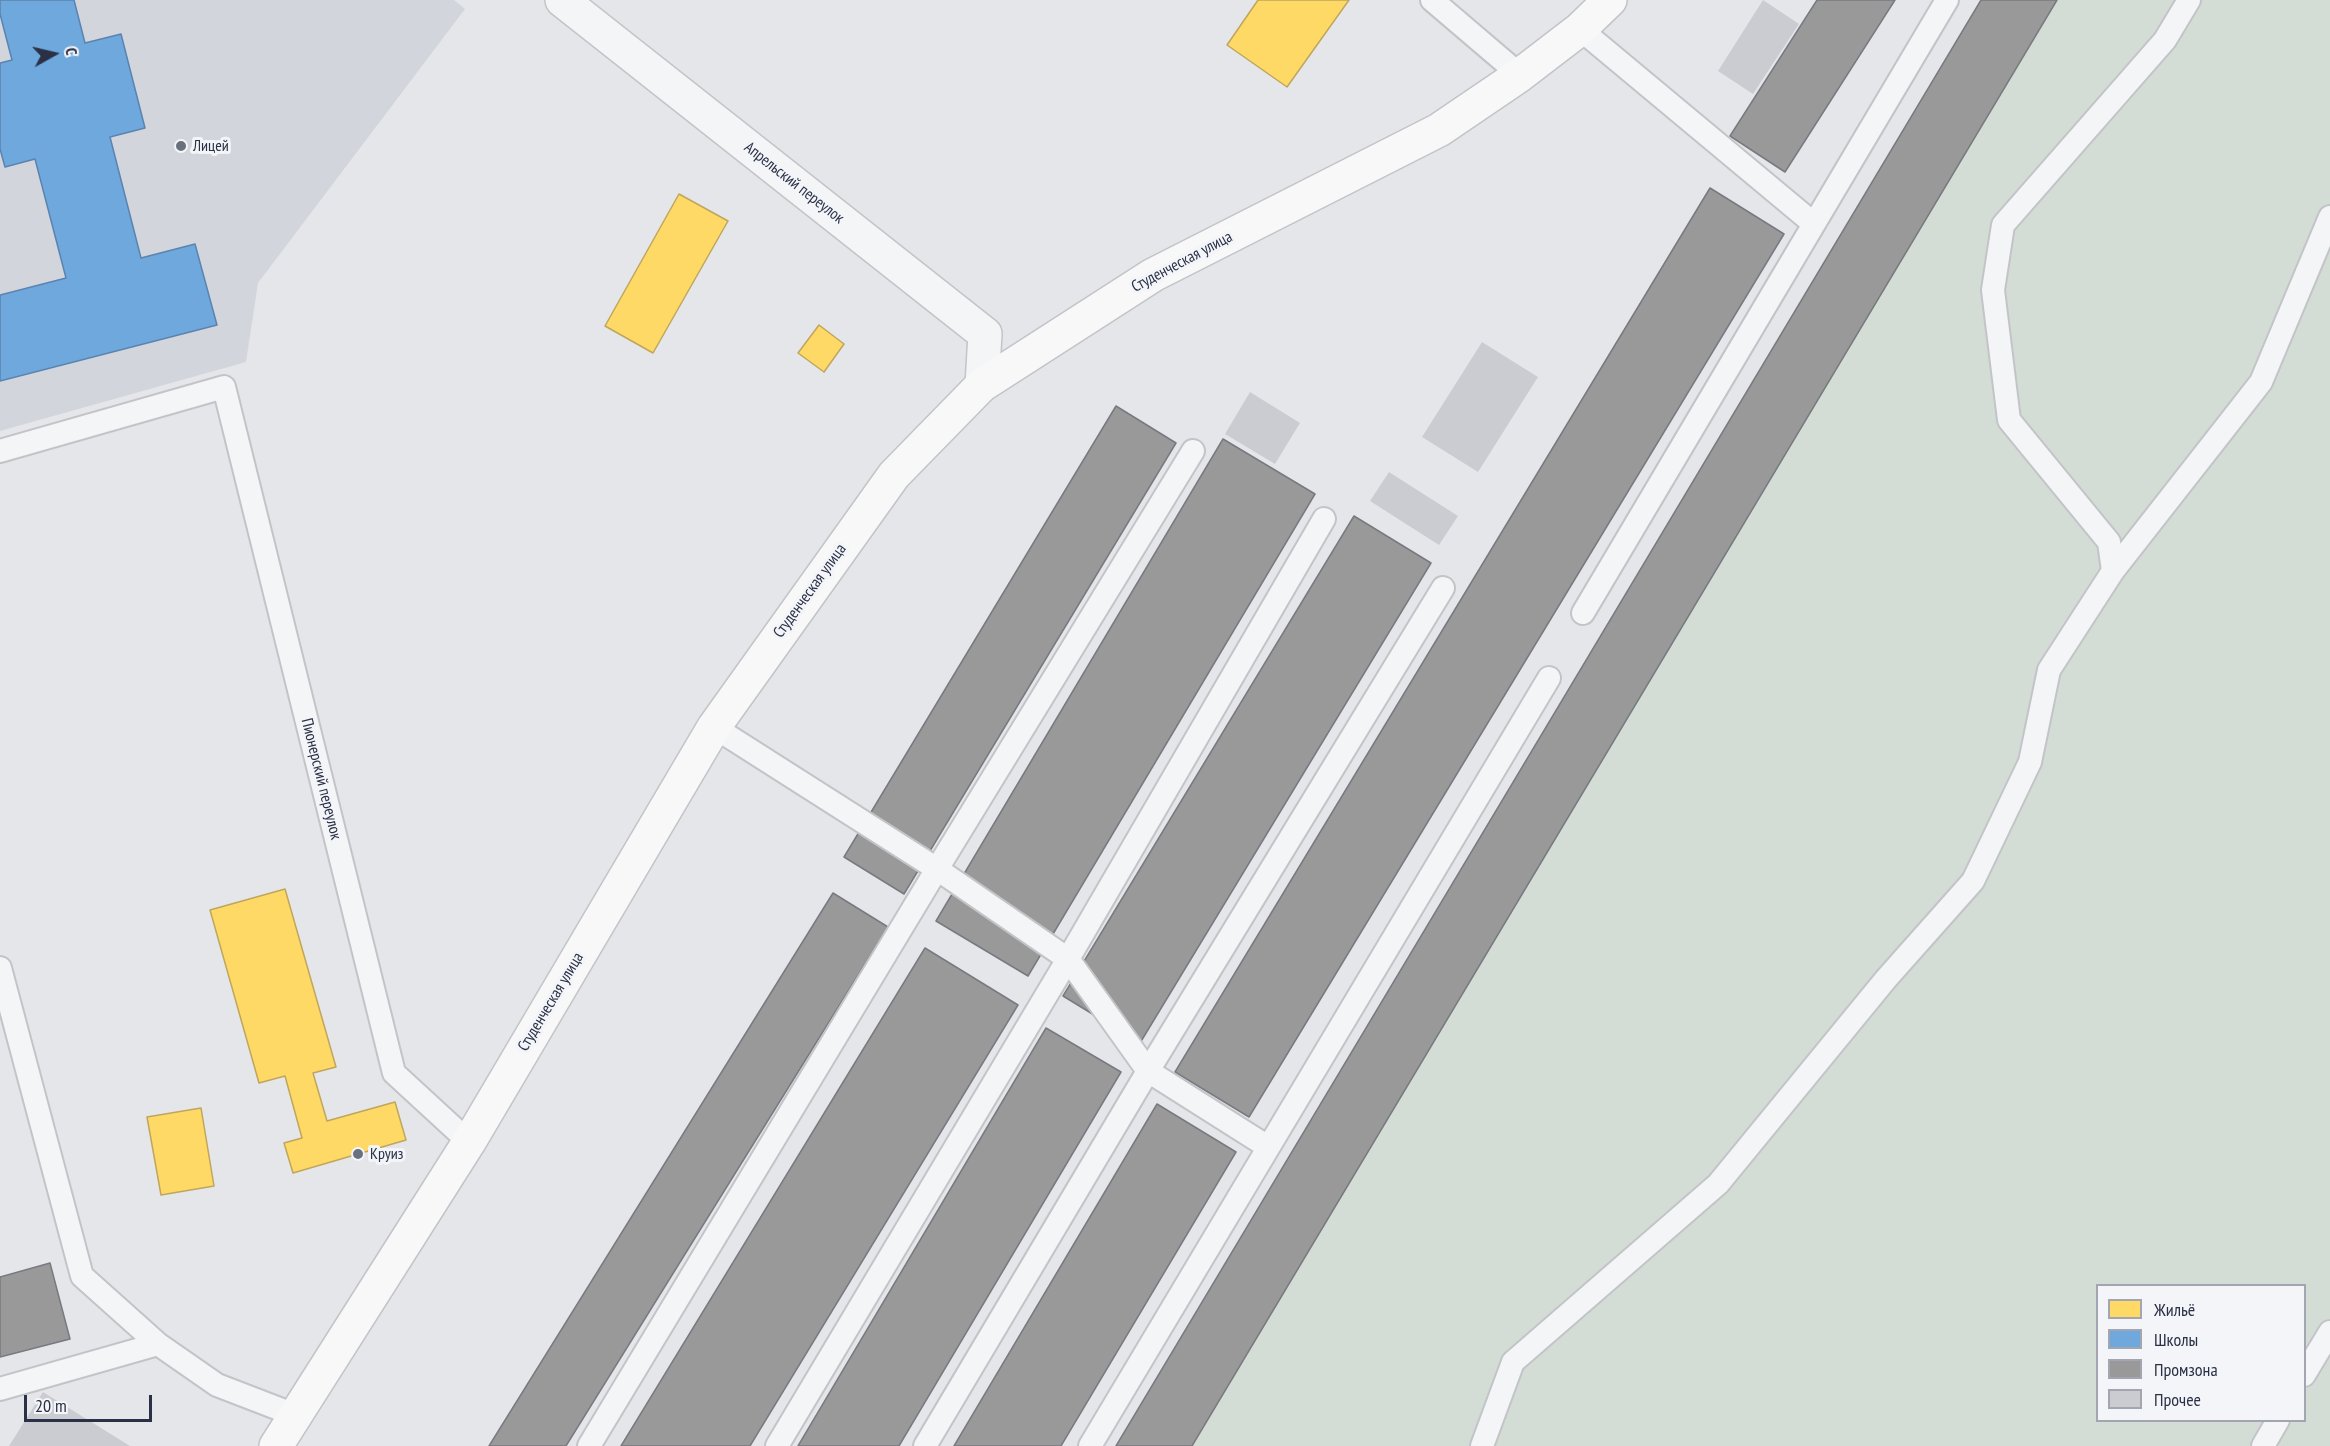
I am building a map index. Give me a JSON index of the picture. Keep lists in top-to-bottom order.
{
  "streets": {
    "main road": ["Студенческая улица"],
    "street": ["Апрельский переулок"],
    "lane": ["Пионерский переулок"]
  },
  "crossings": [
    ["Апрельский переулок", "Студенческая улица"],
    ["Студенческая улица", "Пионерский переулок"]
  ],
  "places": ["Лицей", "Круиз"],
  "legend": [
    "Жильё",
    "Школы",
    "Промзона",
    "Прочее"
  ],
  "scale_bar": "20 m",
  "north": "right"
}
